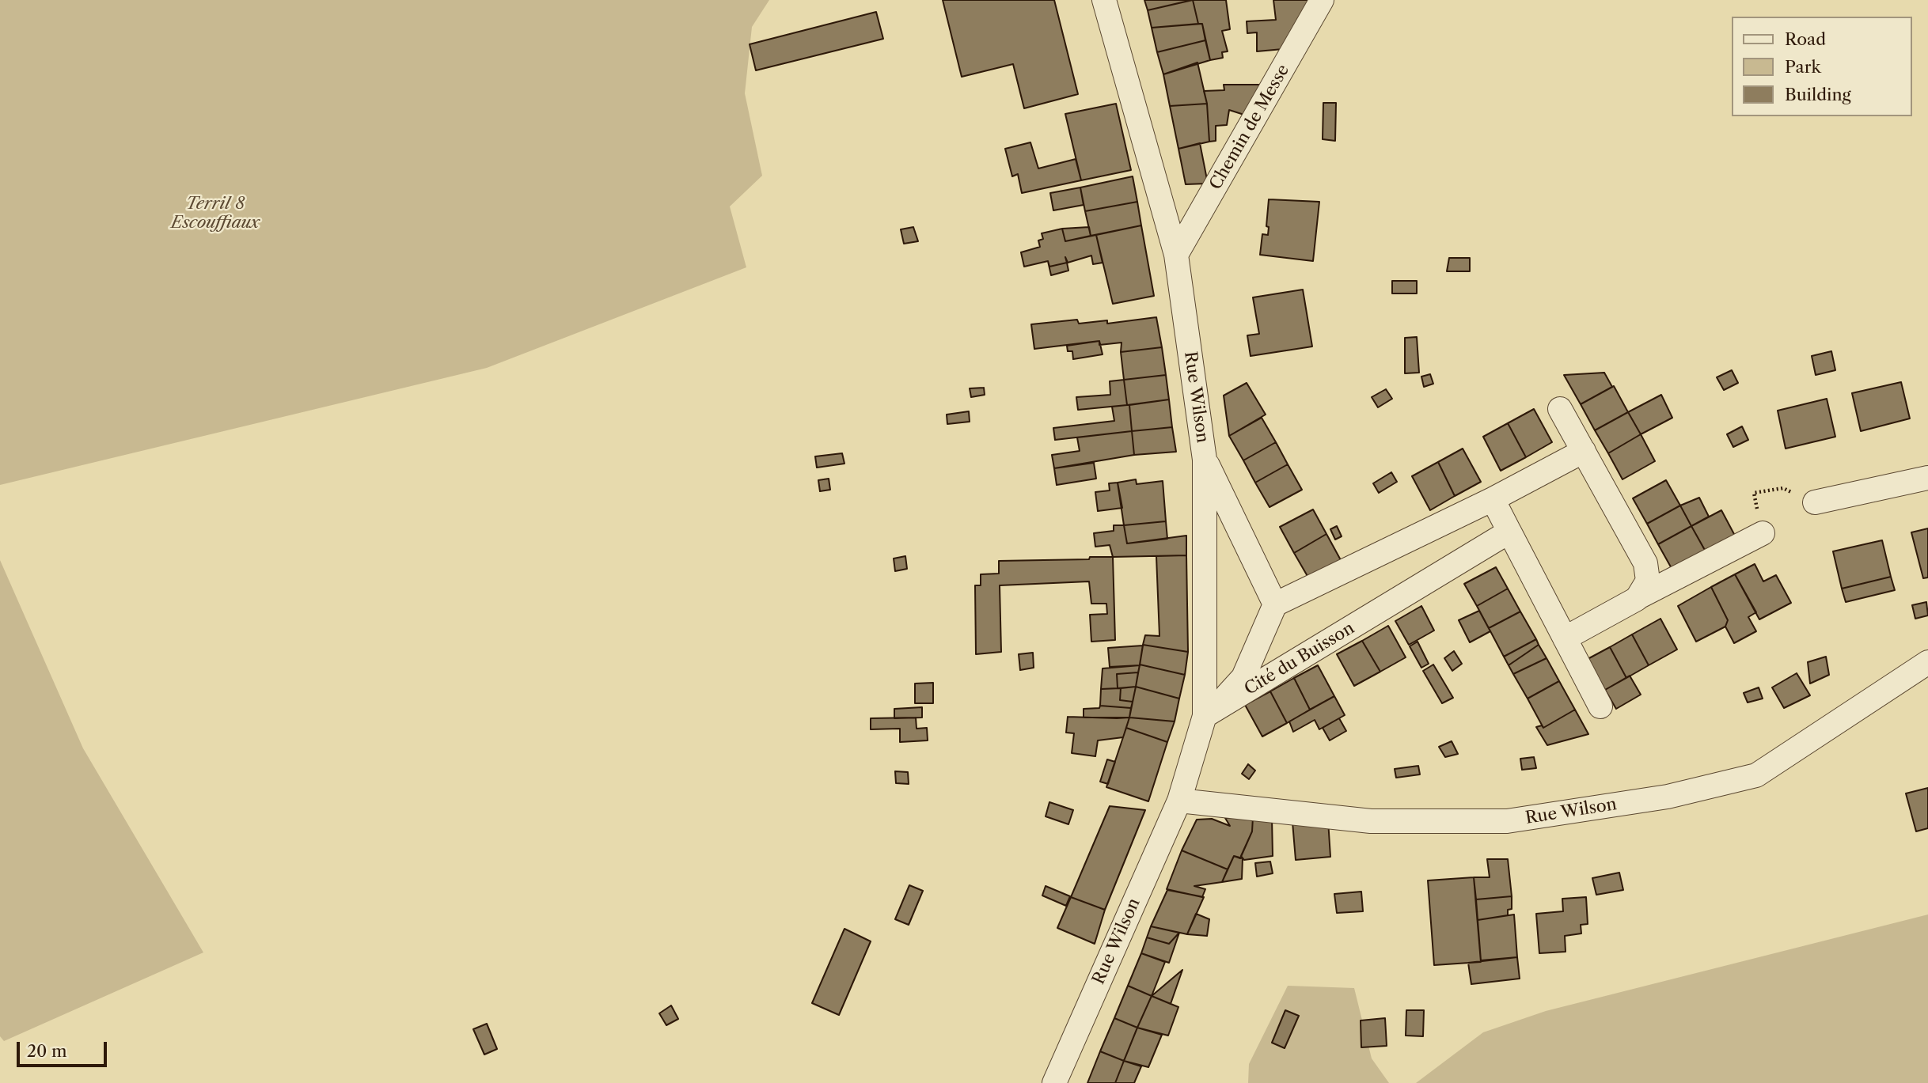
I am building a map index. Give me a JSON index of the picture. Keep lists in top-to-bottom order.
{
  "streets": {
    "street": ["Chemin de Messe", "Rue Wilson", "Cité du Buisson"]
  },
  "crossings": [
    ["Chemin de Messe", "Rue Wilson"],
    ["Rue Wilson", "Cité du Buisson"]
  ],
  "parks": ["Terril 8 Escouffiaux"],
  "legend": ["Road", "Park", "Building"],
  "scale_bar": "20 m"
}
